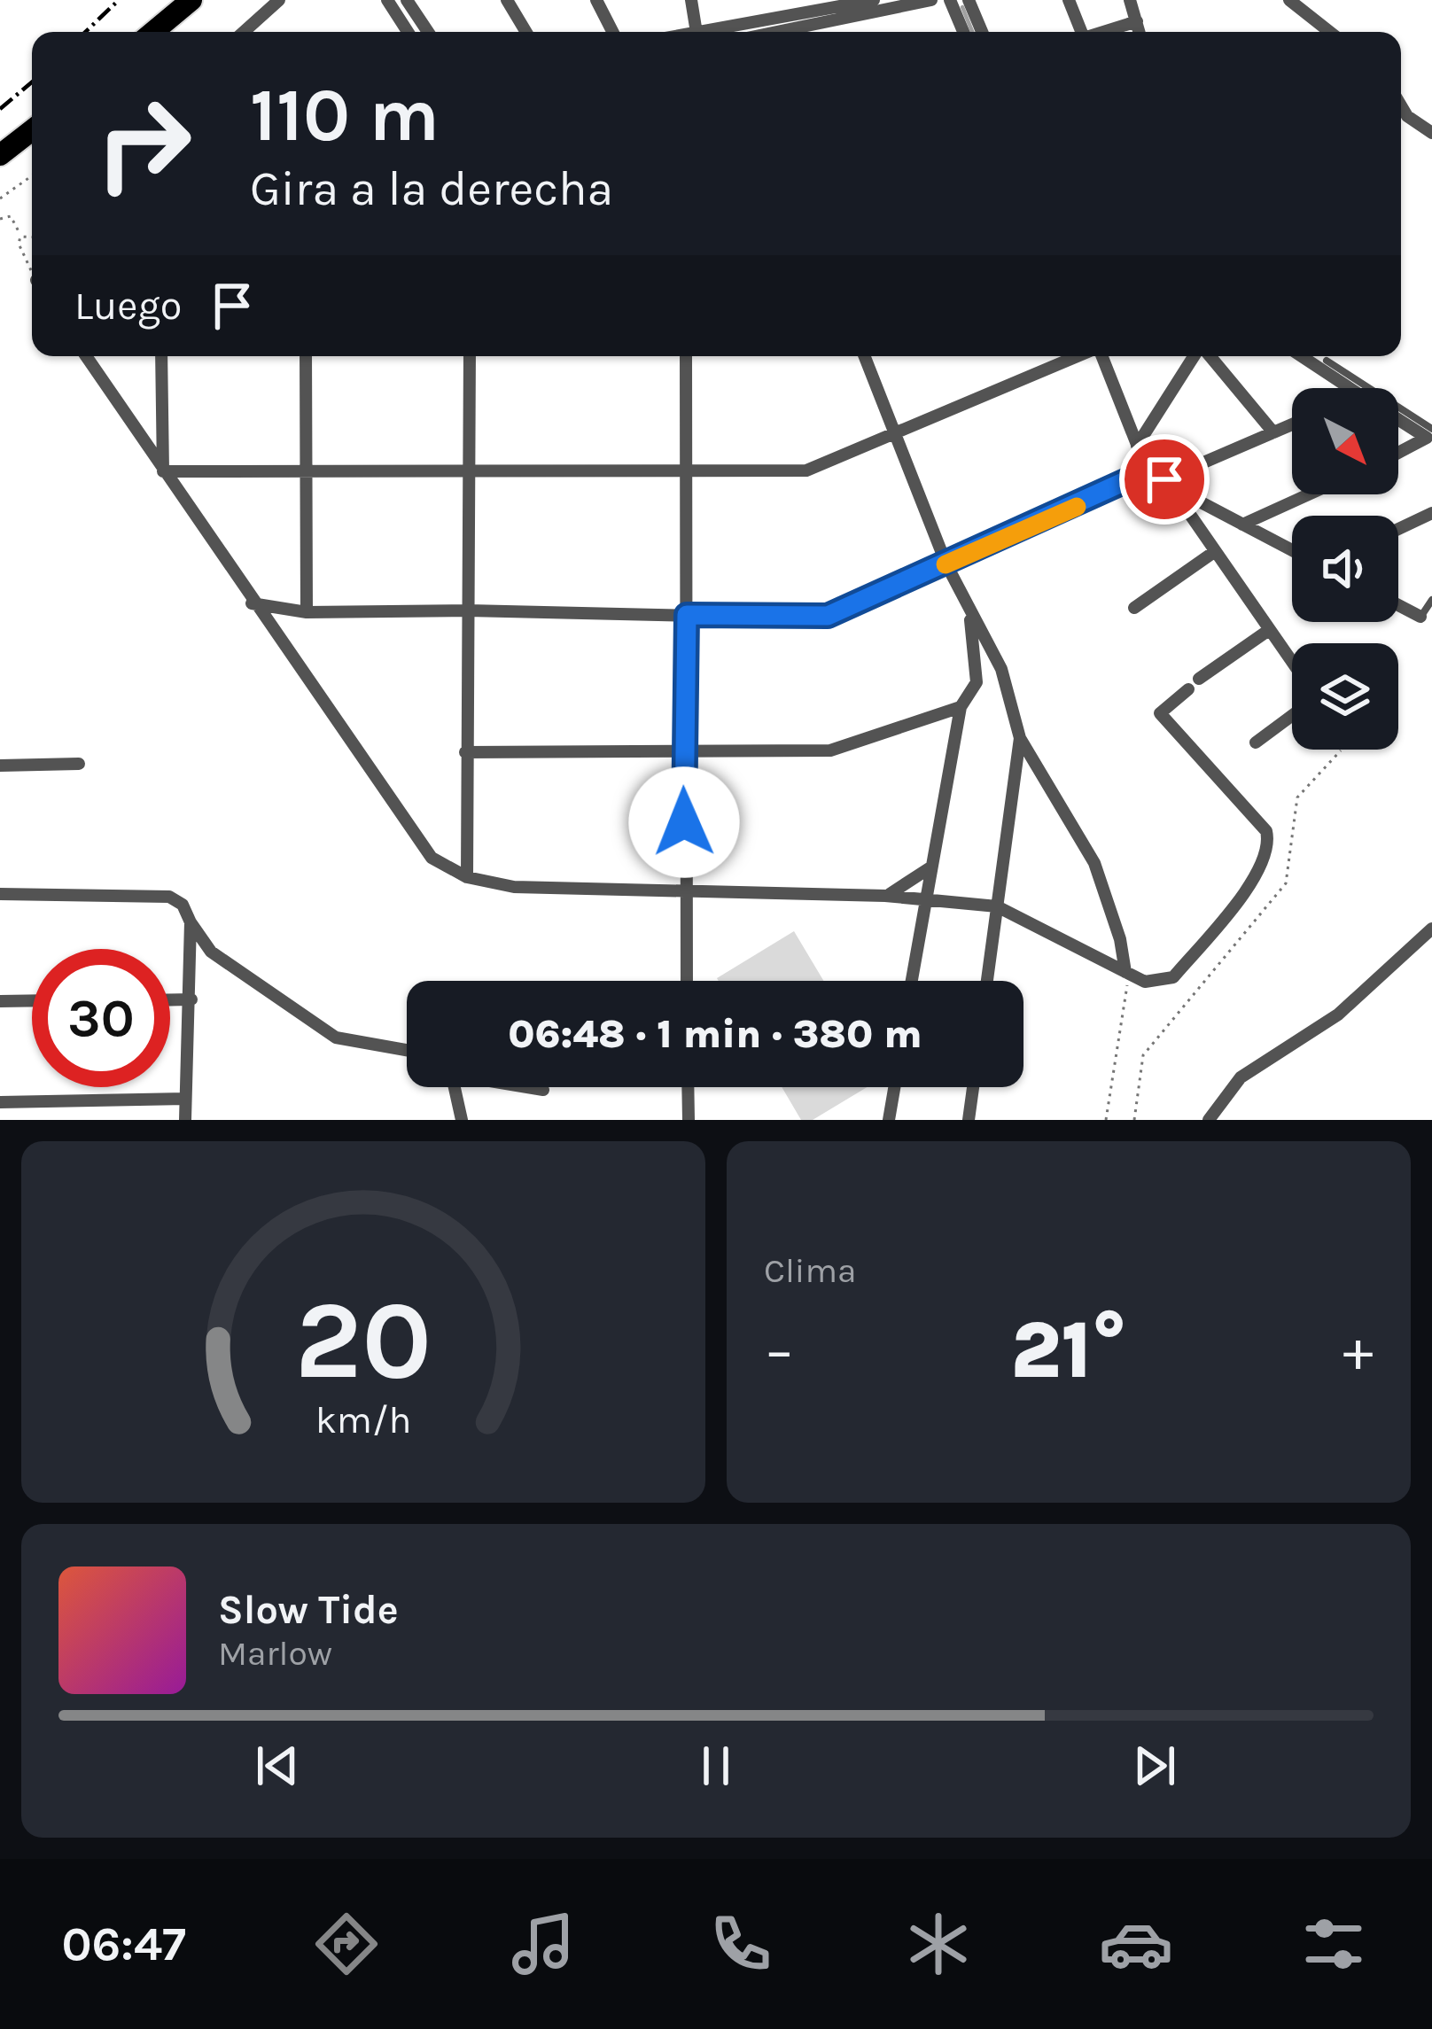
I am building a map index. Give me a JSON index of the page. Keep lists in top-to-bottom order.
{
  "north": "bottom right",
  "page": {
    "turn": ["110 m", "Gira a la derecha"],
    "then": "Luego",
    "limit": "30",
    "trip": "06:48 · 1 min · 380 m",
    "tile": "Clima",
    "heat": ["−", "21°", "+"],
    "song": ["Slow Tide", "Marlow"],
    "tabs": "06:47",
    "gauge": ["20", "km/h"]
  }
}
